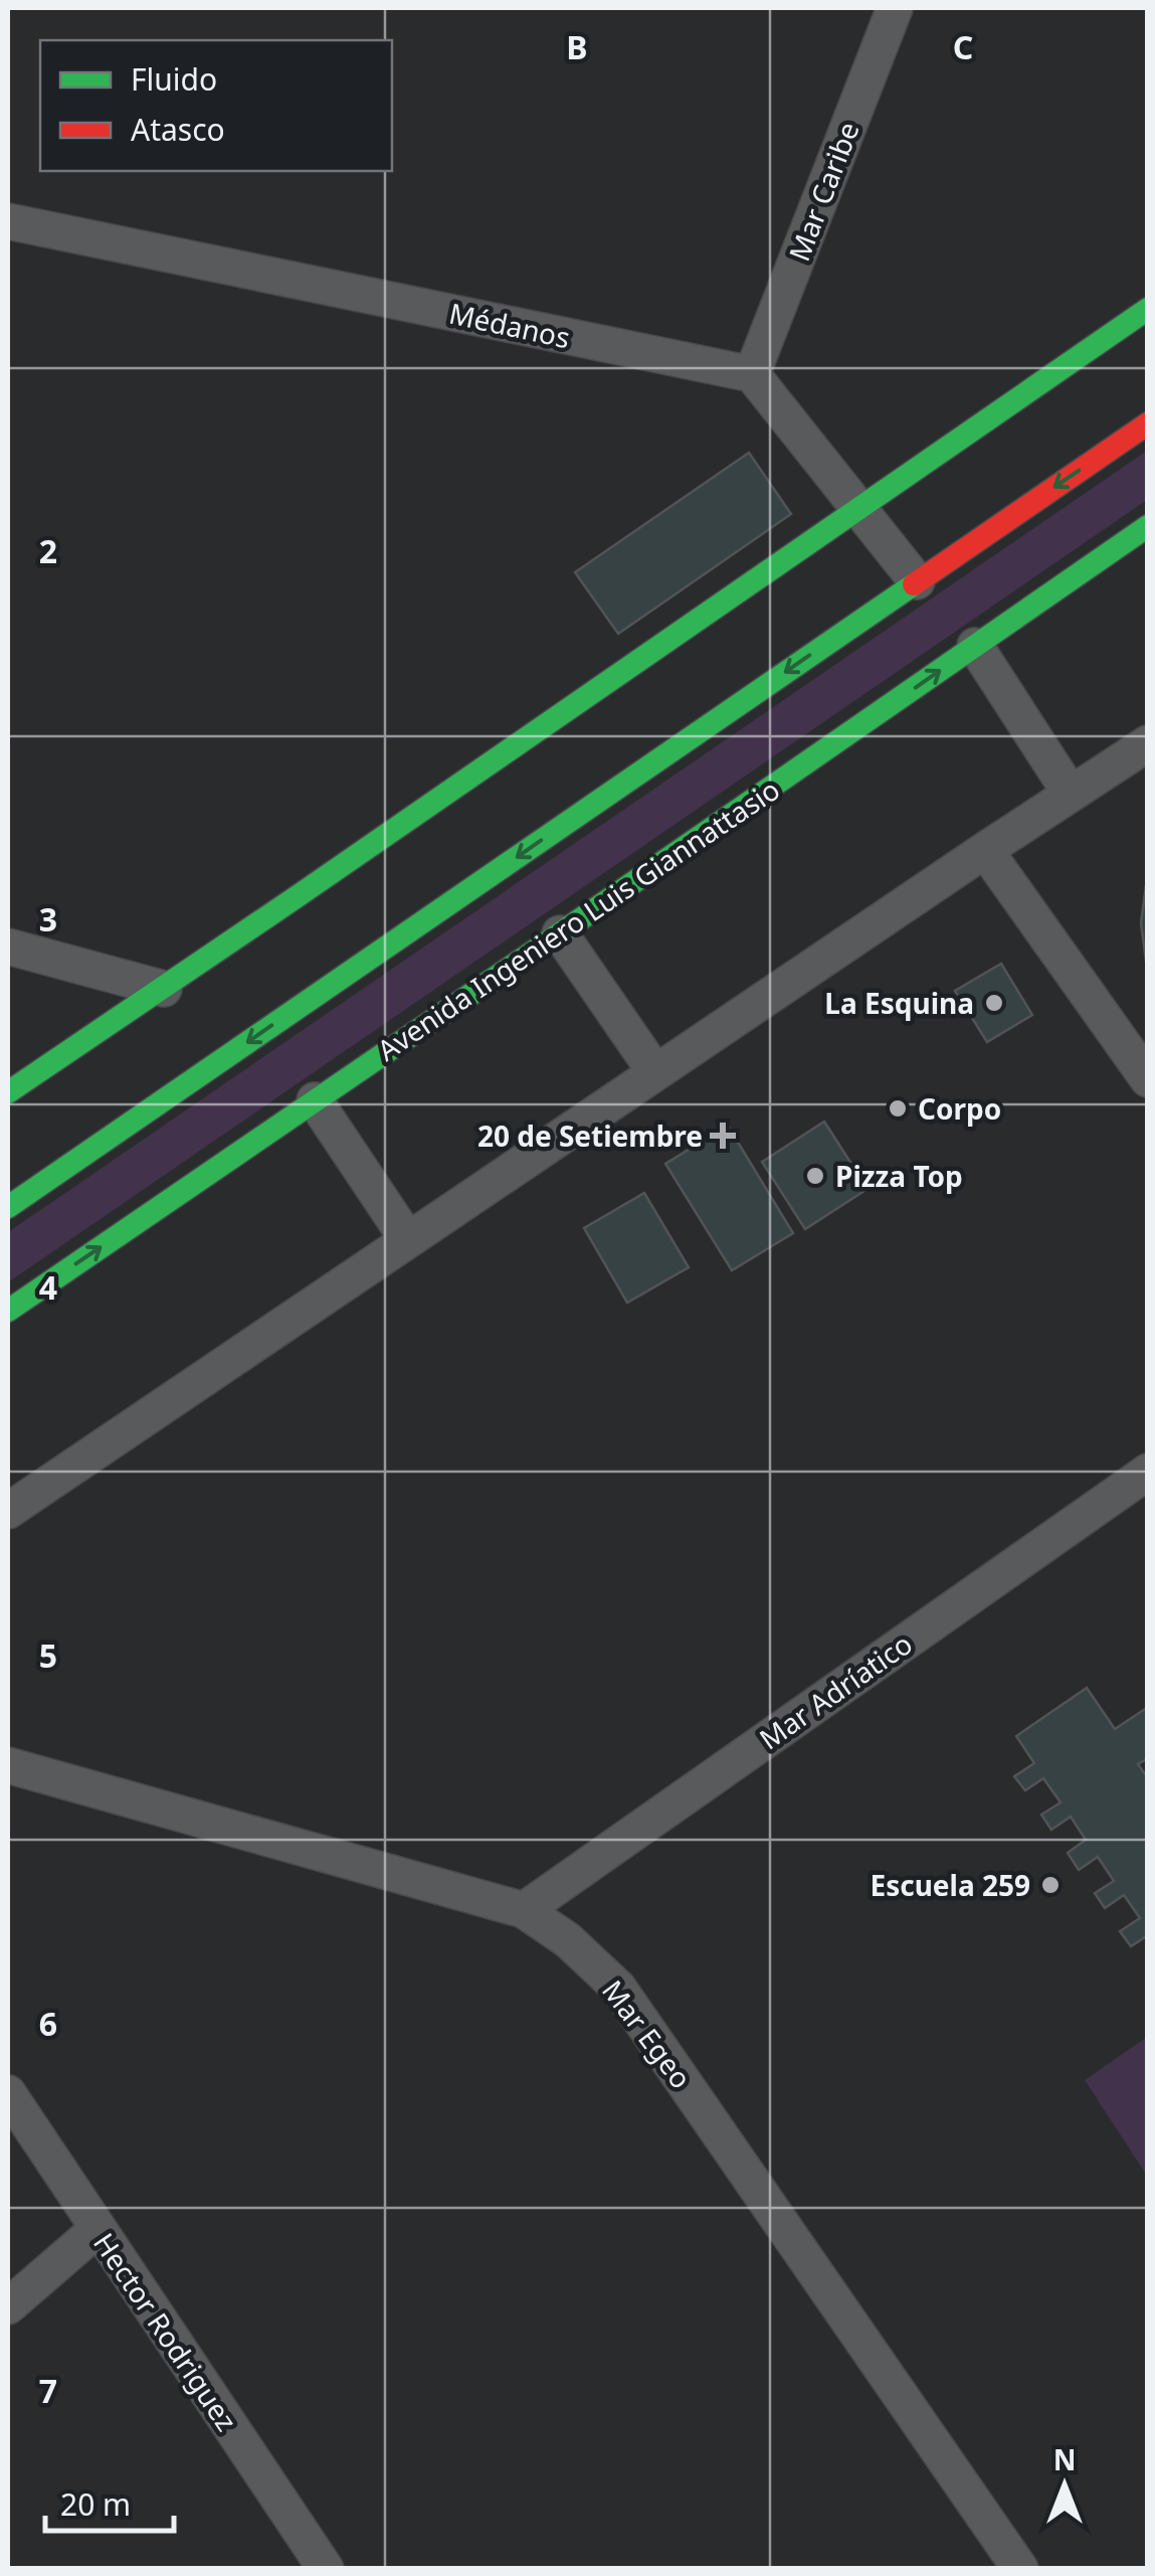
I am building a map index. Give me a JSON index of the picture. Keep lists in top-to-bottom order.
{
  "streets": {
    "main road": ["Avenida Ingeniero Luis Giannattasio"],
    "street": [
      "Mar Caribe",
      "Médanos",
      "Mar Adríatico",
      "Mar Egeo",
      "Hector Rodriguez"
    ]
  },
  "crossings": [
    ["Mar Caribe", "Médanos"],
    ["Mar Adríatico", "Mar Egeo"]
  ],
  "places": {
    "other": [
      "La Esquina",
      "Corpo",
      "Pizza Top",
      "Escuela 259"
    ],
    "health": ["20 de Setiembre"]
  },
  "legend": ["Fluido", "Atasco"],
  "scale_bar": "20 m",
  "north": "top",
  "grid": {
    "columns": ["B", "C"],
    "rows": [
      "2",
      "3",
      "4",
      "5",
      "6",
      "7"
    ]
  }
}
